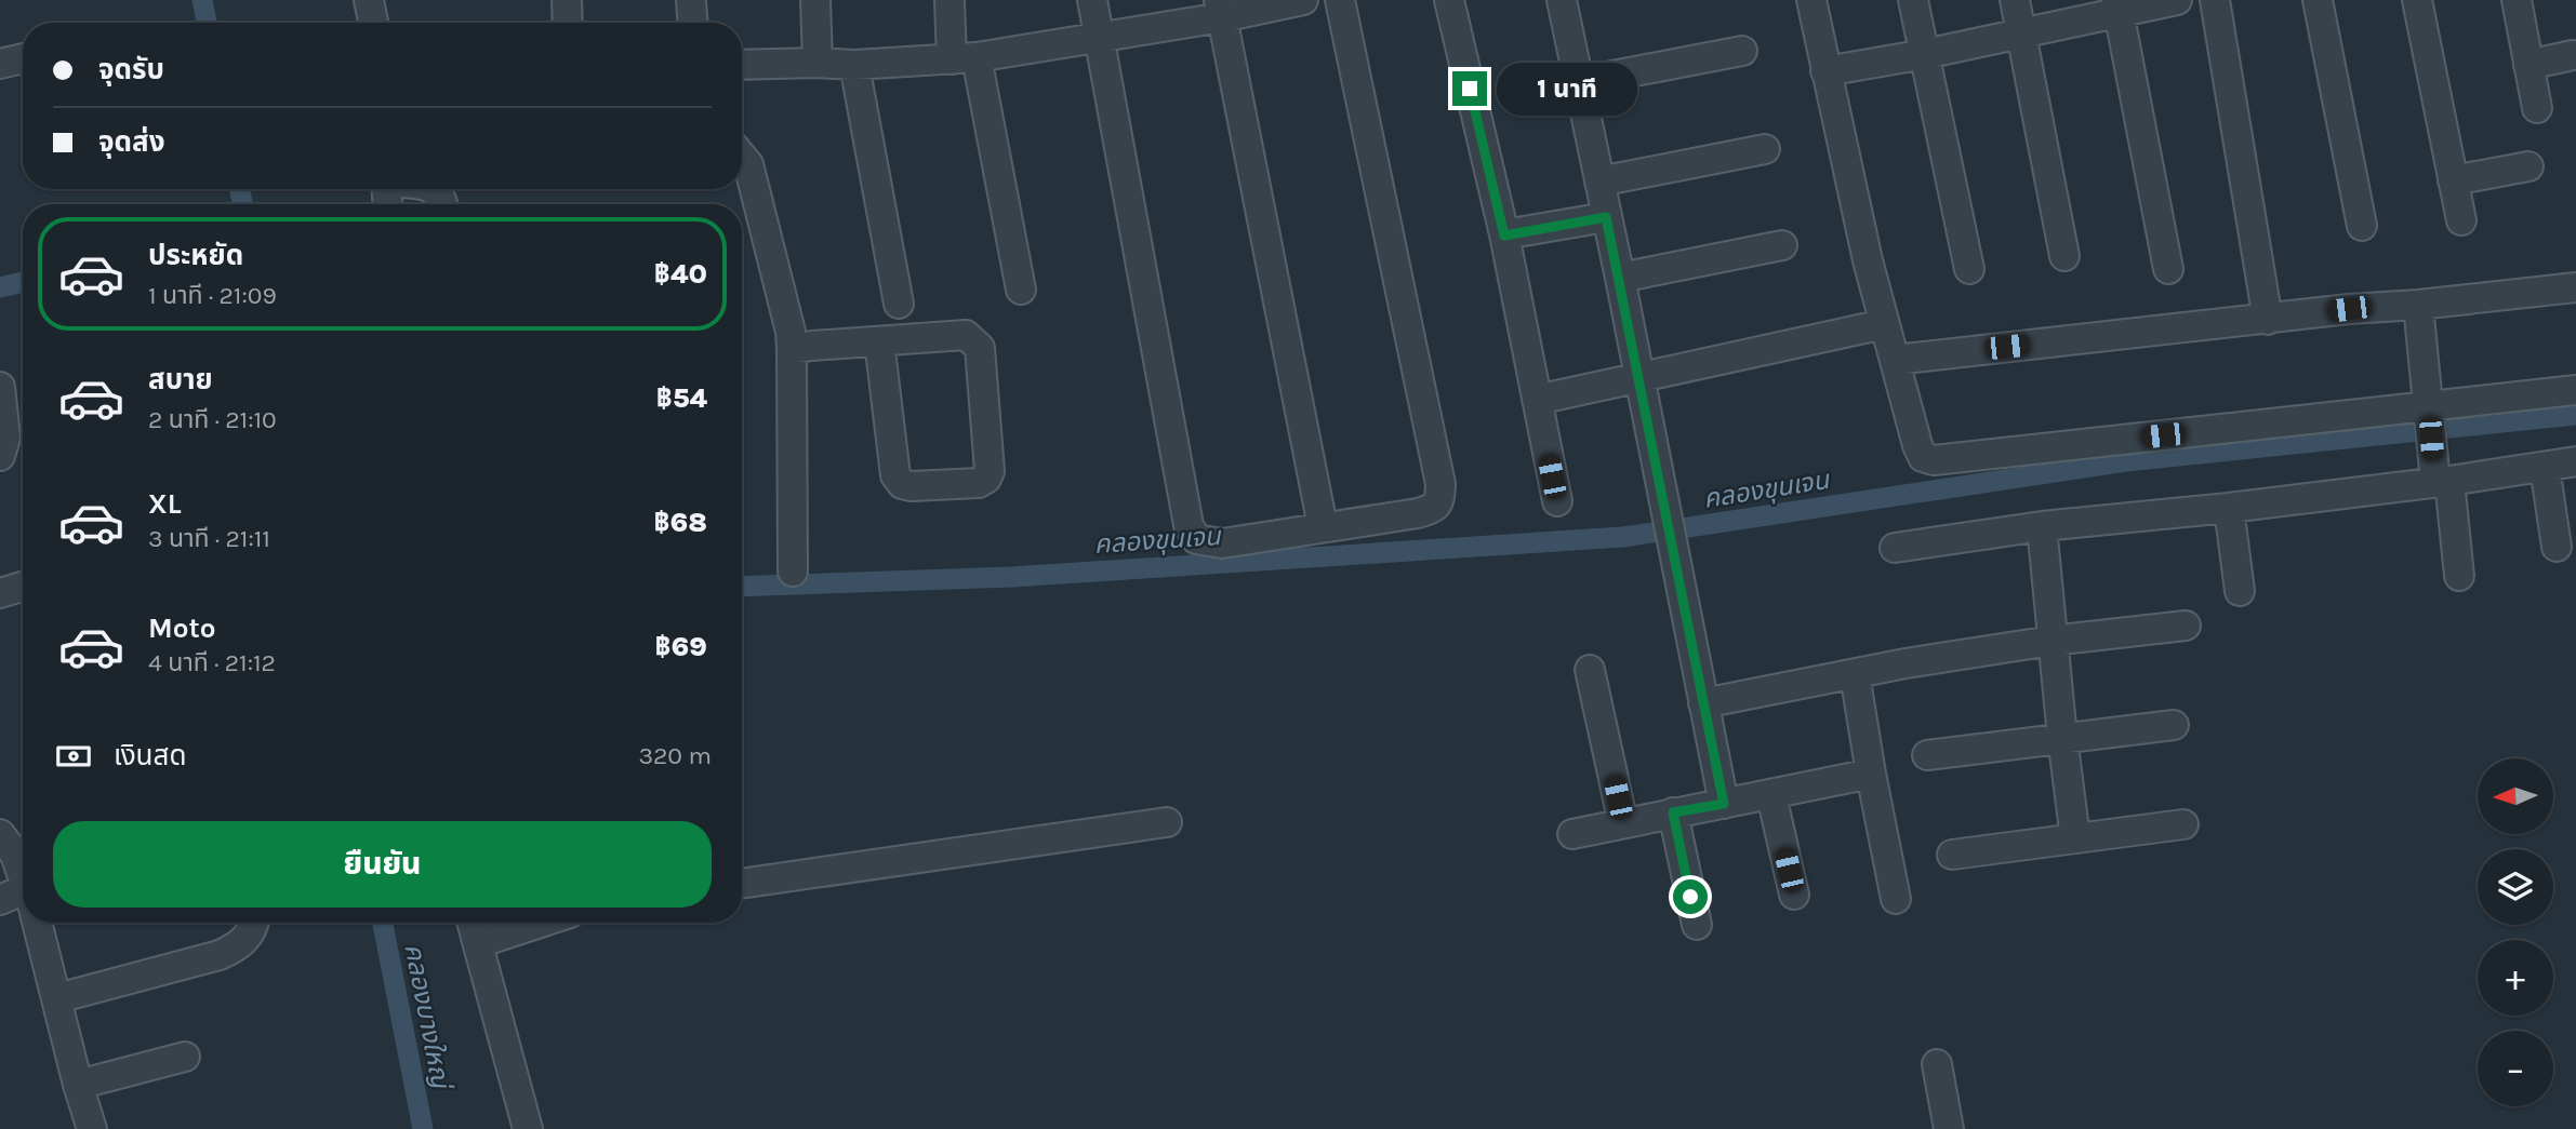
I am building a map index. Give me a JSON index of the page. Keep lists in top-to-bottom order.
{
  "water": ["คลองขุนเจน", "คลองบางใหญ่"],
  "north": "left",
  "page": {
    "banner": ["จุดรับ", "จุดส่ง"],
    "bubble": "1 นาที",
    "list": [
      {
        "name": "ประหยัด",
        "note": "1 นาที · 21:09",
        "value": "฿40"
      },
      {
        "name": "สบาย",
        "note": "2 นาที · 21:10",
        "value": "฿54"
      },
      {
        "name": "XL",
        "note": "3 นาที · 21:11",
        "value": "฿68"
      },
      {
        "name": "Moto",
        "note": "4 นาที · 21:12",
        "value": "฿69"
      }
    ],
    "pay": ["เงินสด", "320 m"],
    "map_buttons": ["+", "−"],
    "buttons": "ยืนยัน"
  }
}
